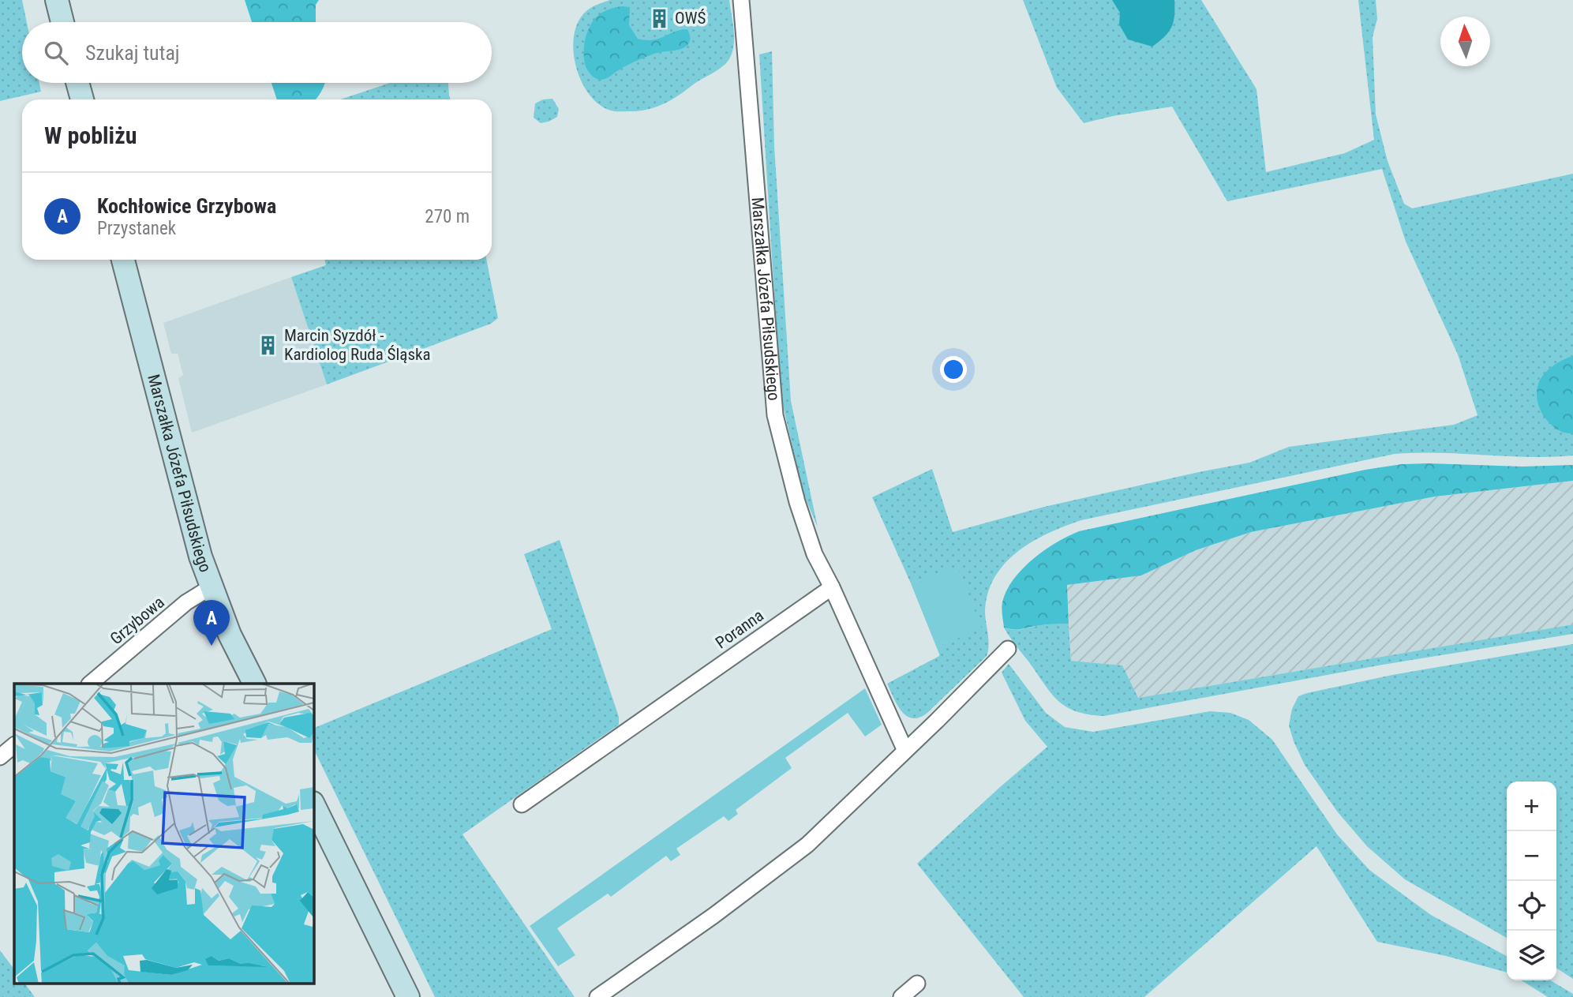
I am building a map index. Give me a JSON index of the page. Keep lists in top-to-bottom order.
{
  "streets": {
    "street": ["Marszałka Józefa Piłsudskiego", "Grzybowa", "Poranna"]
  },
  "crossings": [
    ["Marszałka Józefa Piłsudskiego", "Grzybowa"],
    ["Marszałka Józefa Piłsudskiego", "Poranna"]
  ],
  "places": {
    "building": ["OWŚ", "Marcin Syzdół - Kardiolog Ruda Śląska"]
  },
  "north": "top",
  "page": {
    "search": "Szukaj tutaj",
    "heading": "W pobliżu",
    "list": [
      {
        "mark": "A",
        "name": "Kochłowice Grzybowa",
        "note": "Przystanek",
        "value": "270 m"
      }
    ],
    "pins": "A",
    "map_buttons": ["+", "−"]
  }
}
